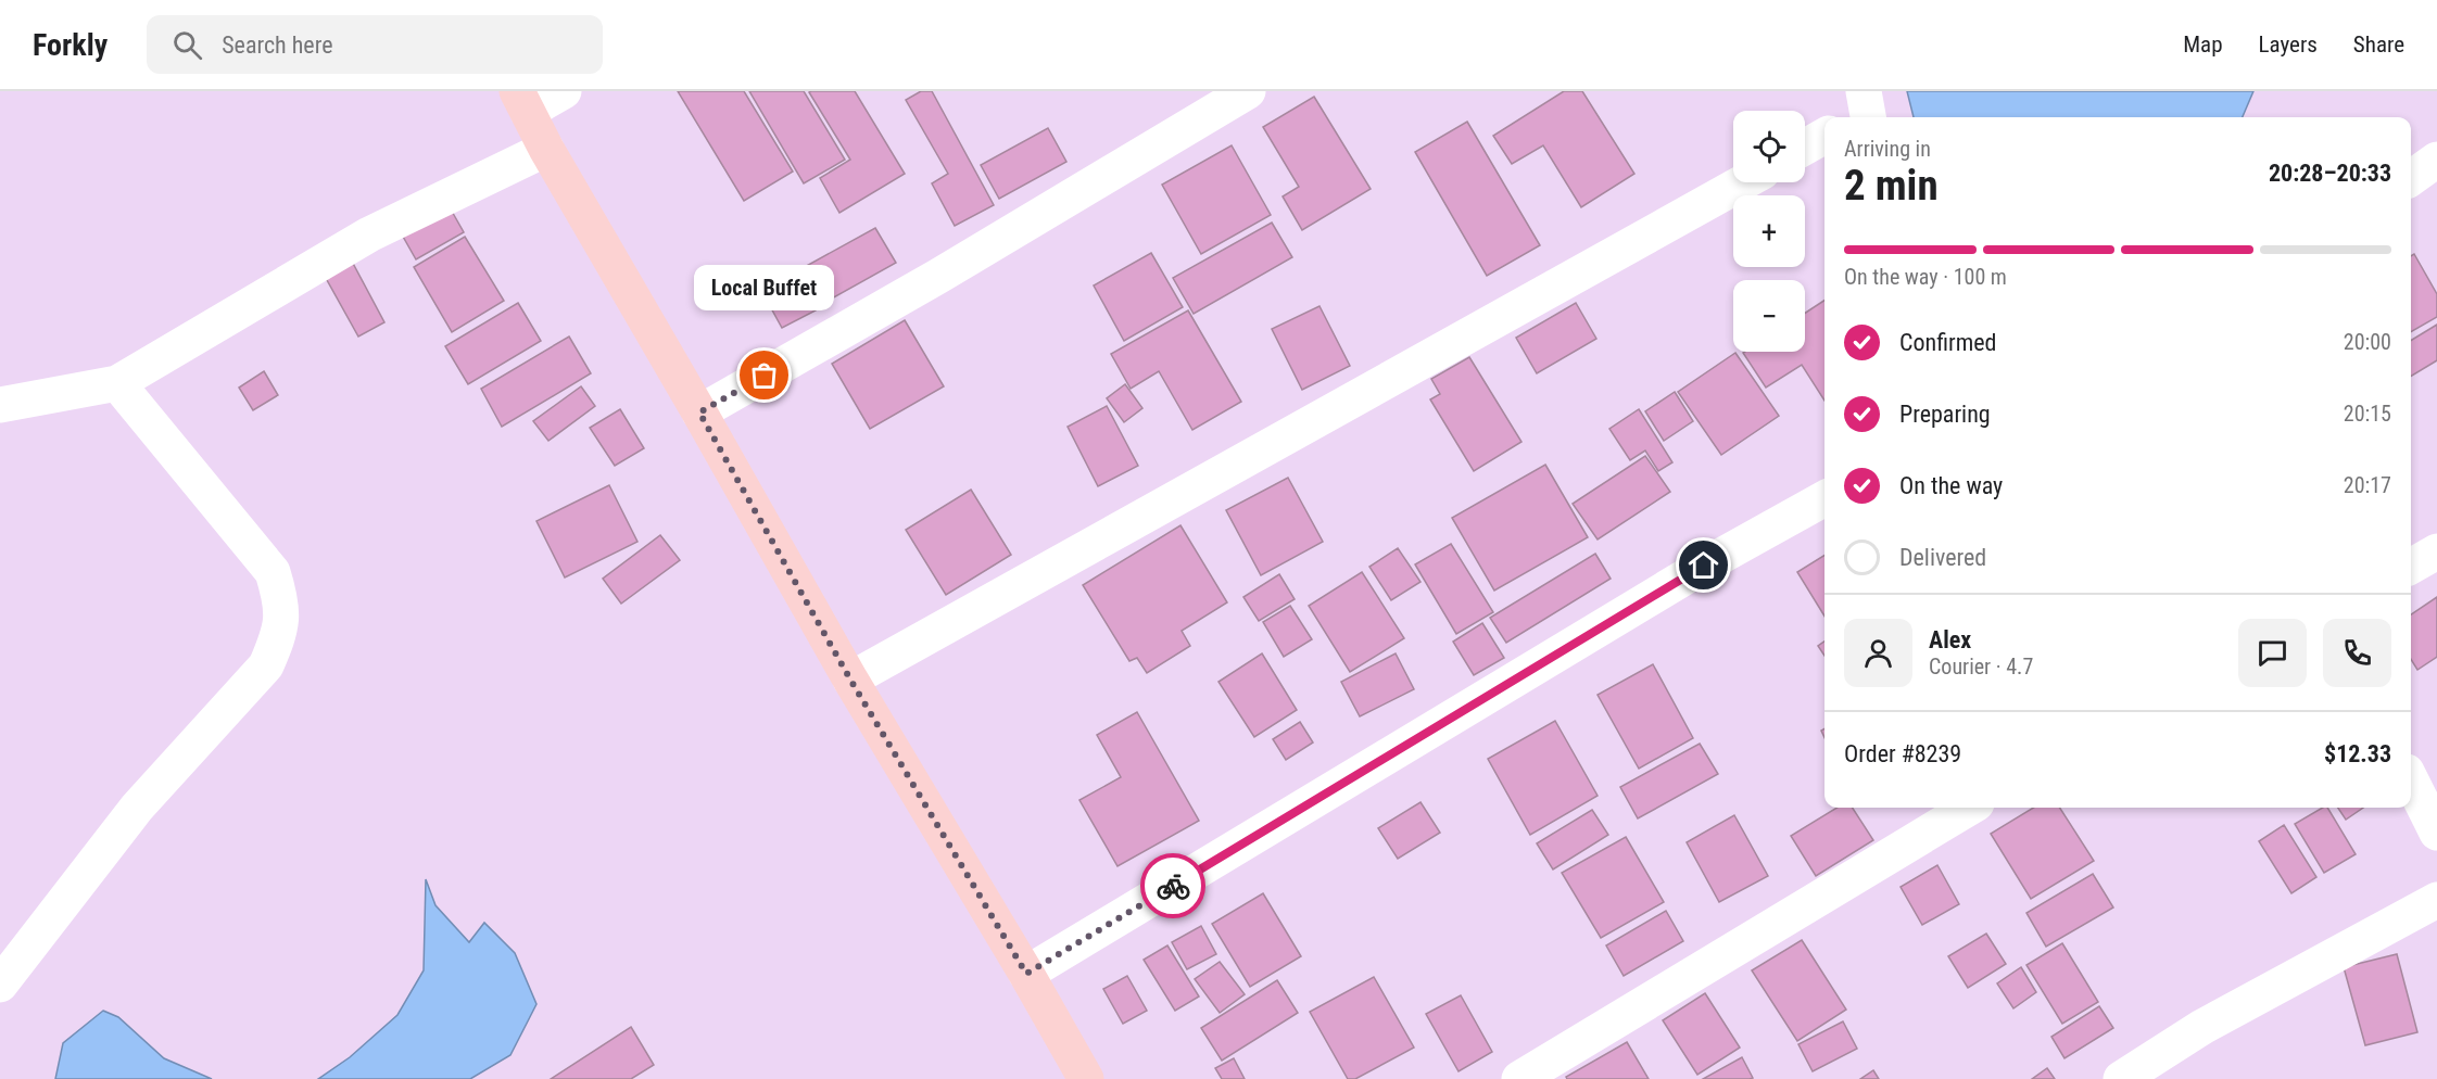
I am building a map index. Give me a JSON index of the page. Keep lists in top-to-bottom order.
{
  "places": ["Local Buffet"],
  "page": {
    "header": "Forkly",
    "search": "Search here",
    "nav": ["Map", "Layers", "Share"],
    "map_buttons": ["+", "−"],
    "heading": ["2 min", "Arriving in", "20:28–20:33"],
    "panel": [
      "Alex",
      "Courier · 4.7",
      "Order #8239",
      "$12.33"
    ],
    "bar": "On the way · 100 m",
    "bubble": "Local Buffet",
    "list": [
      ["Confirmed", "20:00"],
      ["Preparing", "20:15"],
      ["On the way", "20:17"],
      "Delivered"
    ]
  }
}
